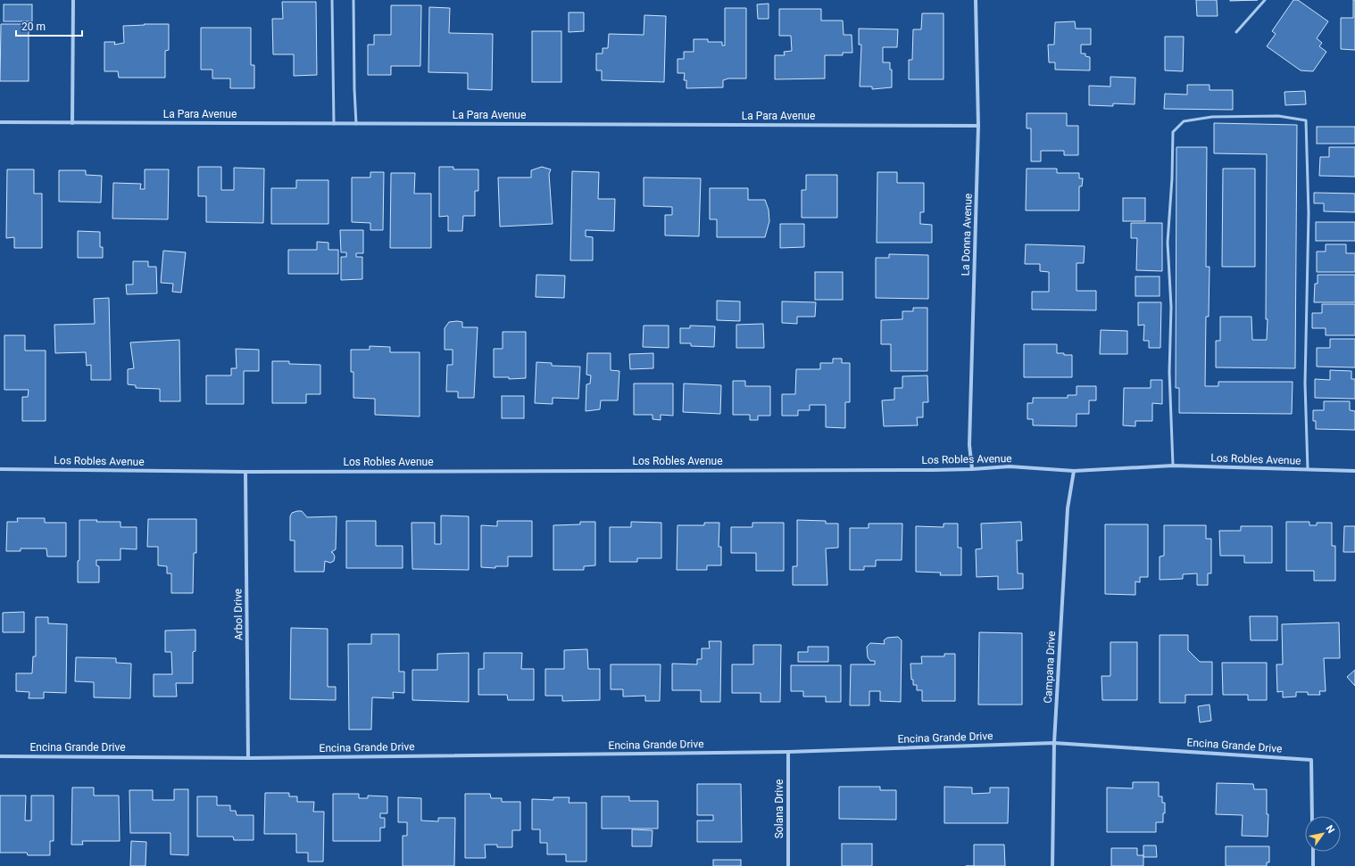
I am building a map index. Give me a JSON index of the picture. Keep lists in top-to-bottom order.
{
  "streets": {
    "street": [
      "La Para Avenue",
      "La Donna Avenue",
      "Los Robles Avenue",
      "Arbol Drive",
      "Campana Drive",
      "Encina Grande Drive",
      "Solana Drive"
    ]
  },
  "crossings": [
    ["La Para Avenue", "La Donna Avenue"],
    ["La Donna Avenue", "Los Robles Avenue"],
    ["Los Robles Avenue", "Arbol Drive"],
    ["Los Robles Avenue", "Campana Drive"],
    ["Arbol Drive", "Encina Grande Drive"],
    ["Campana Drive", "Encina Grande Drive"],
    ["Encina Grande Drive", "Solana Drive"]
  ],
  "scale_bar": "20 m",
  "north": "top right"
}
